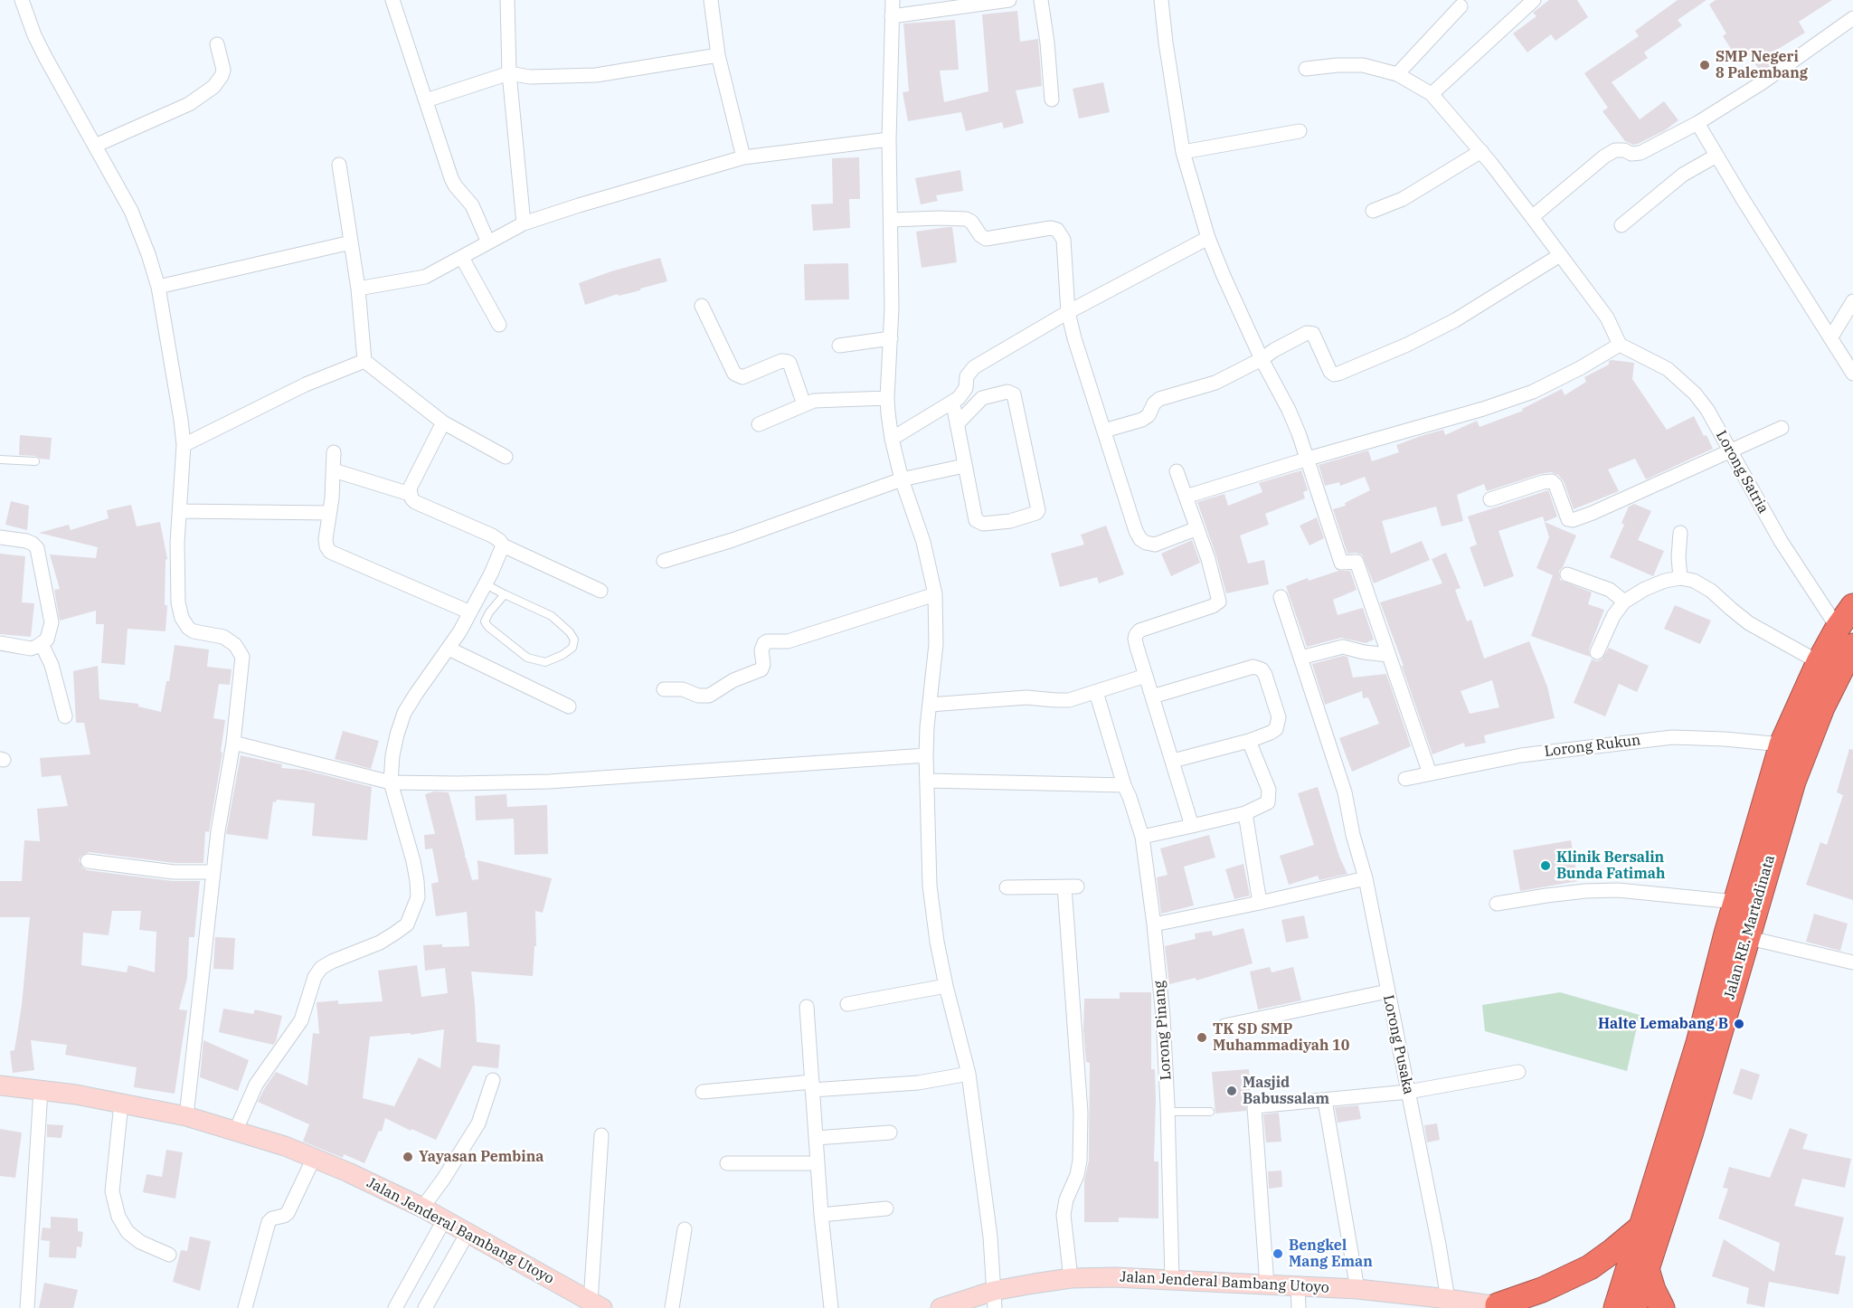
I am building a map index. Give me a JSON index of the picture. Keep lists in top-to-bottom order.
{
  "streets": {
    "highway": ["Jalan RE. Martadinata"],
    "street": [
      "Lorong Satria",
      "Lorong Rukun",
      "Lorong Pinang",
      "Lorong Pusaka",
      "Jalan Jenderal Bambang Utoyo"
    ]
  },
  "crossings": [
    ["Lorong Satria", "Jalan RE. Martadinata"],
    ["Lorong Pinang", "Jalan Jenderal Bambang Utoyo"],
    ["Lorong Pusaka", "Jalan Jenderal Bambang Utoyo"]
  ],
  "places": [
    "SMP Negeri 8 Palembang",
    "Klinik Bersalin Bunda Fatimah",
    "Halte Lemabang B",
    "TK SD SMP Muhammadiyah 10",
    "Masjid Babussalam",
    "Yayasan Pembina",
    "Bengkel Mang Eman"
  ]
}
